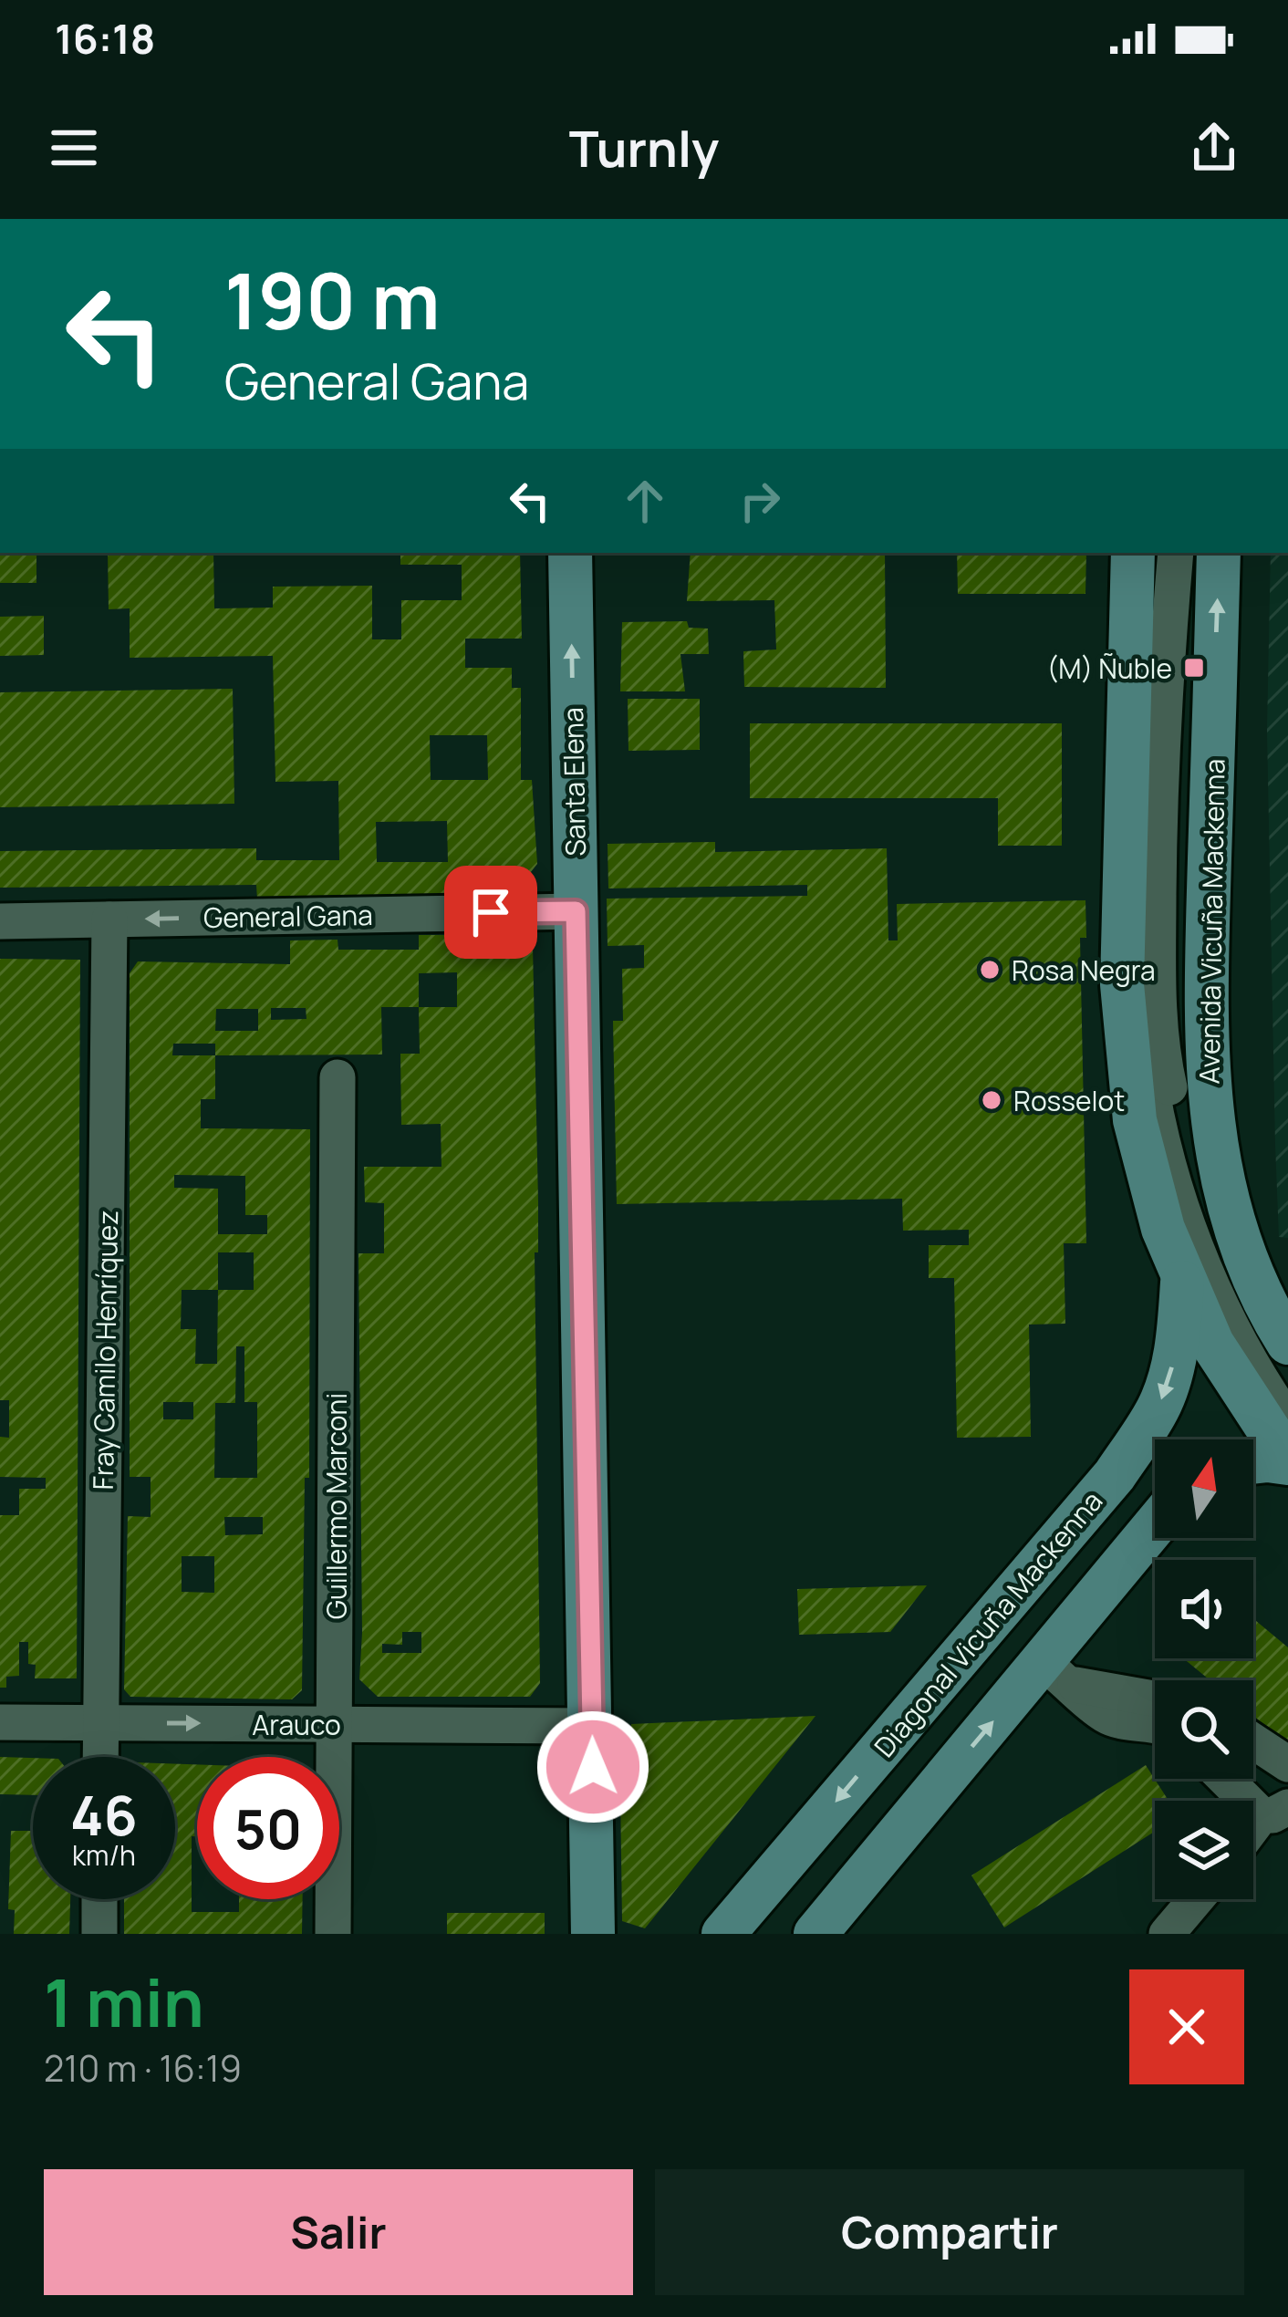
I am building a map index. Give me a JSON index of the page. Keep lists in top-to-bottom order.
{
  "streets": {
    "main road": ["Santa Elena", "Avenida Vicuña Mackenna", "Diagonal Vicuña Mackenna"],
    "street": [
      "General Gana",
      "Fray Camilo Henríquez",
      "Guillermo Marconi",
      "Arauco"
    ]
  },
  "crossings": [
    ["Santa Elena", "General Gana"],
    ["Santa Elena", "Arauco"],
    ["General Gana", "Fray Camilo Henríquez"],
    ["Fray Camilo Henríquez", "Arauco"],
    ["Guillermo Marconi", "Arauco"]
  ],
  "one_way": ["General Gana", "Arauco"],
  "places": {
    "transit": ["(M) Ñuble"],
    "other": ["Rosa Negra", "Rosselot"]
  },
  "north": "top",
  "page": {
    "status": "16:18",
    "header": "Turnly",
    "turn": ["190 m", "General Gana"],
    "speed": "46 km/h",
    "limit": "50",
    "heading": ["1 min", "210 m · 16:19"],
    "buttons": ["Salir", "Compartir"]
  }
}
